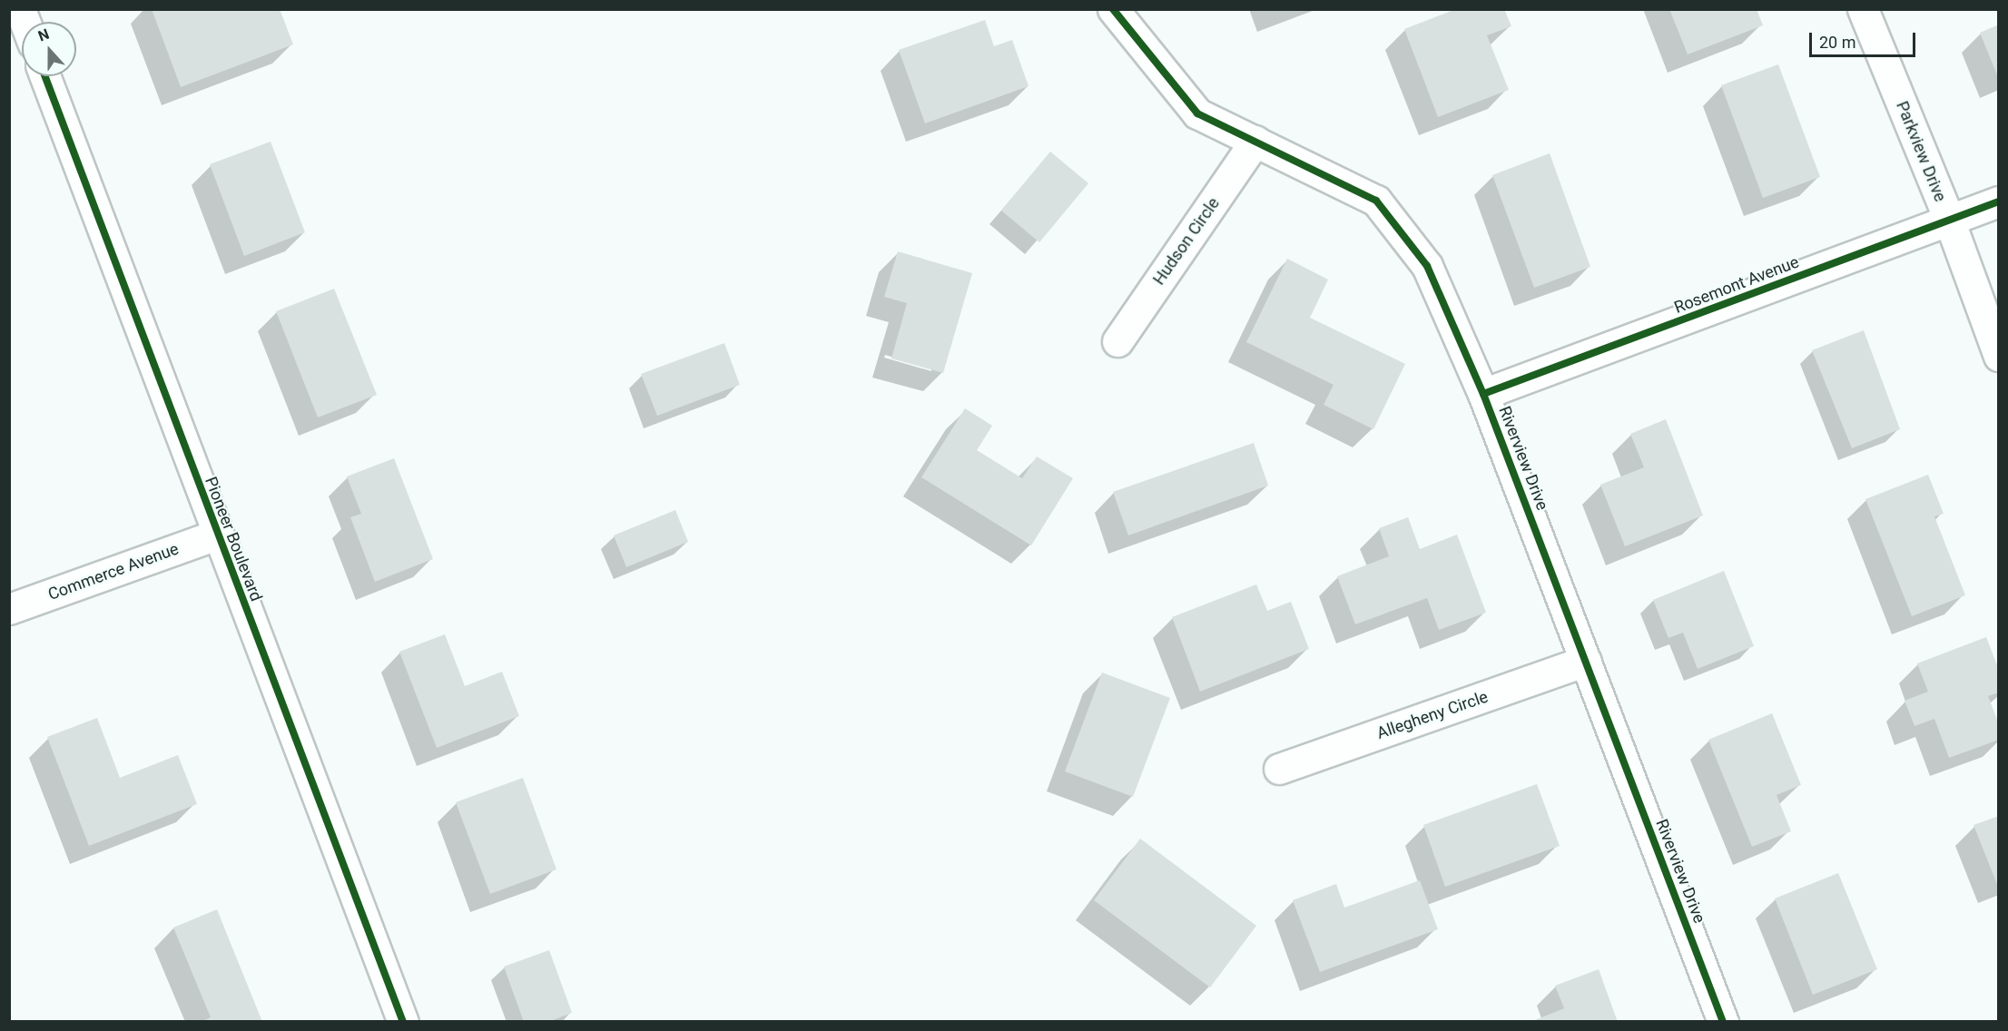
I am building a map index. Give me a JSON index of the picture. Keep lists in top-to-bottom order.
{
  "streets": {
    "street": [
      "Parkview Drive",
      "Hudson Circle",
      "Rosemont Avenue",
      "Riverview Drive",
      "Pioneer Boulevard",
      "Commerce Avenue",
      "Allegheny Circle"
    ]
  },
  "crossings": [
    ["Parkview Drive", "Rosemont Avenue"],
    ["Hudson Circle", "Riverview Drive"],
    ["Rosemont Avenue", "Riverview Drive"],
    ["Riverview Drive", "Allegheny Circle"],
    ["Pioneer Boulevard", "Commerce Avenue"]
  ],
  "scale_bar": "20 m",
  "north": "top"
}
